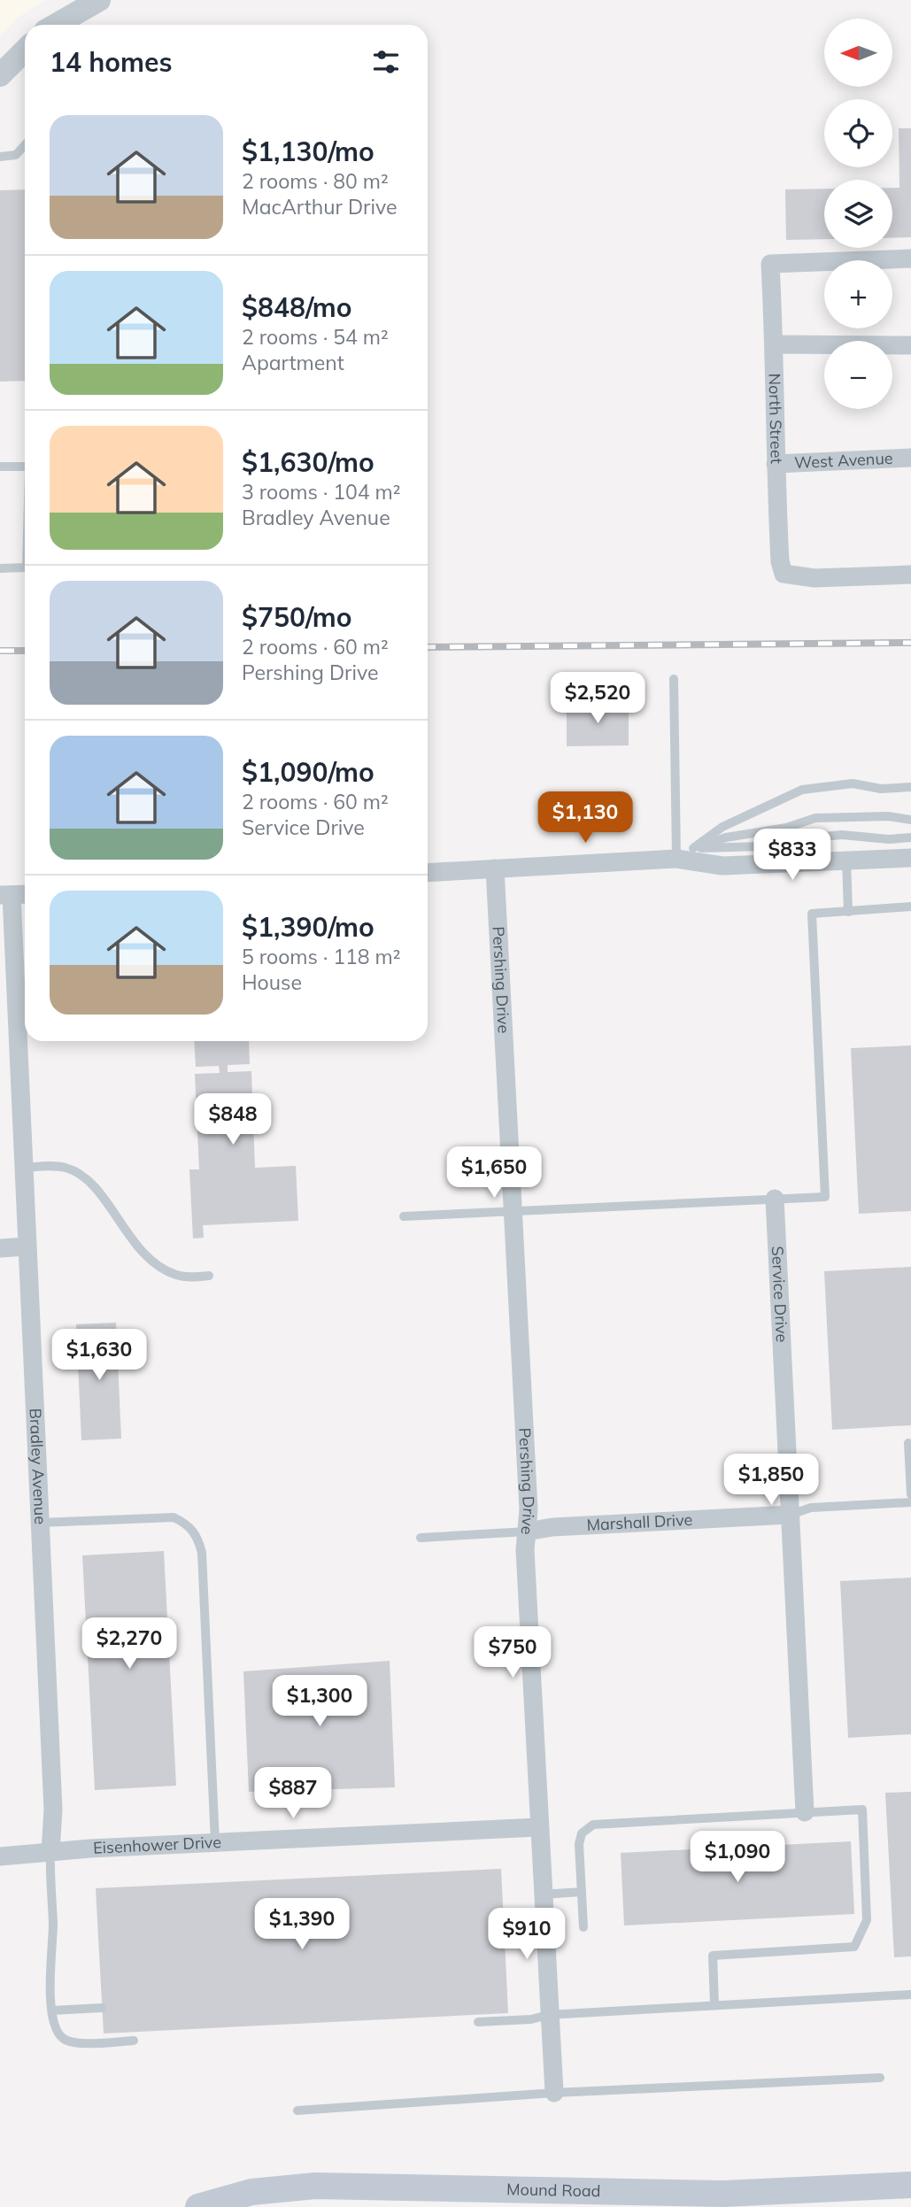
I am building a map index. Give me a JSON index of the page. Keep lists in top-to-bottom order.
{
  "streets": {
    "main road": ["Mound Road"],
    "street": [
      "North Street",
      "West Avenue",
      "Pershing Drive",
      "Service Drive",
      "Bradley Avenue",
      "Marshall Drive",
      "Eisenhower Drive"
    ]
  },
  "crossings": [
    ["North Street", "West Avenue"],
    ["Pershing Drive", "Marshall Drive"],
    ["Pershing Drive", "Eisenhower Drive"],
    ["Service Drive", "Marshall Drive"],
    ["Bradley Avenue", "Eisenhower Drive"]
  ],
  "north": "left",
  "page": {
    "map_buttons": ["+", "−"],
    "heading": "14 homes",
    "list": [
      {
        "name": "$1,130/mo",
        "note": "2 rooms · 80 m² · MacArthur Drive"
      },
      {
        "name": "$848/mo",
        "note": "2 rooms · 54 m² · Apartment"
      },
      {
        "name": "$1,630/mo",
        "note": "3 rooms · 104 m² · Bradley Avenue"
      },
      {
        "name": "$750/mo",
        "note": "2 rooms · 60 m² · Pershing Drive"
      },
      {
        "name": "$1,090/mo",
        "note": "2 rooms · 60 m² · Service Drive"
      },
      {
        "name": "$1,390/mo",
        "note": "5 rooms · 118 m² · House"
      }
    ],
    "price": [
      "$2,520",
      "$1,130",
      "$833",
      "$848",
      "$1,650",
      "$1,630",
      "$1,850",
      "$2,270",
      "$750",
      "$1,300",
      "$887",
      "$1,090",
      "$1,390",
      "$910"
    ]
  }
}
